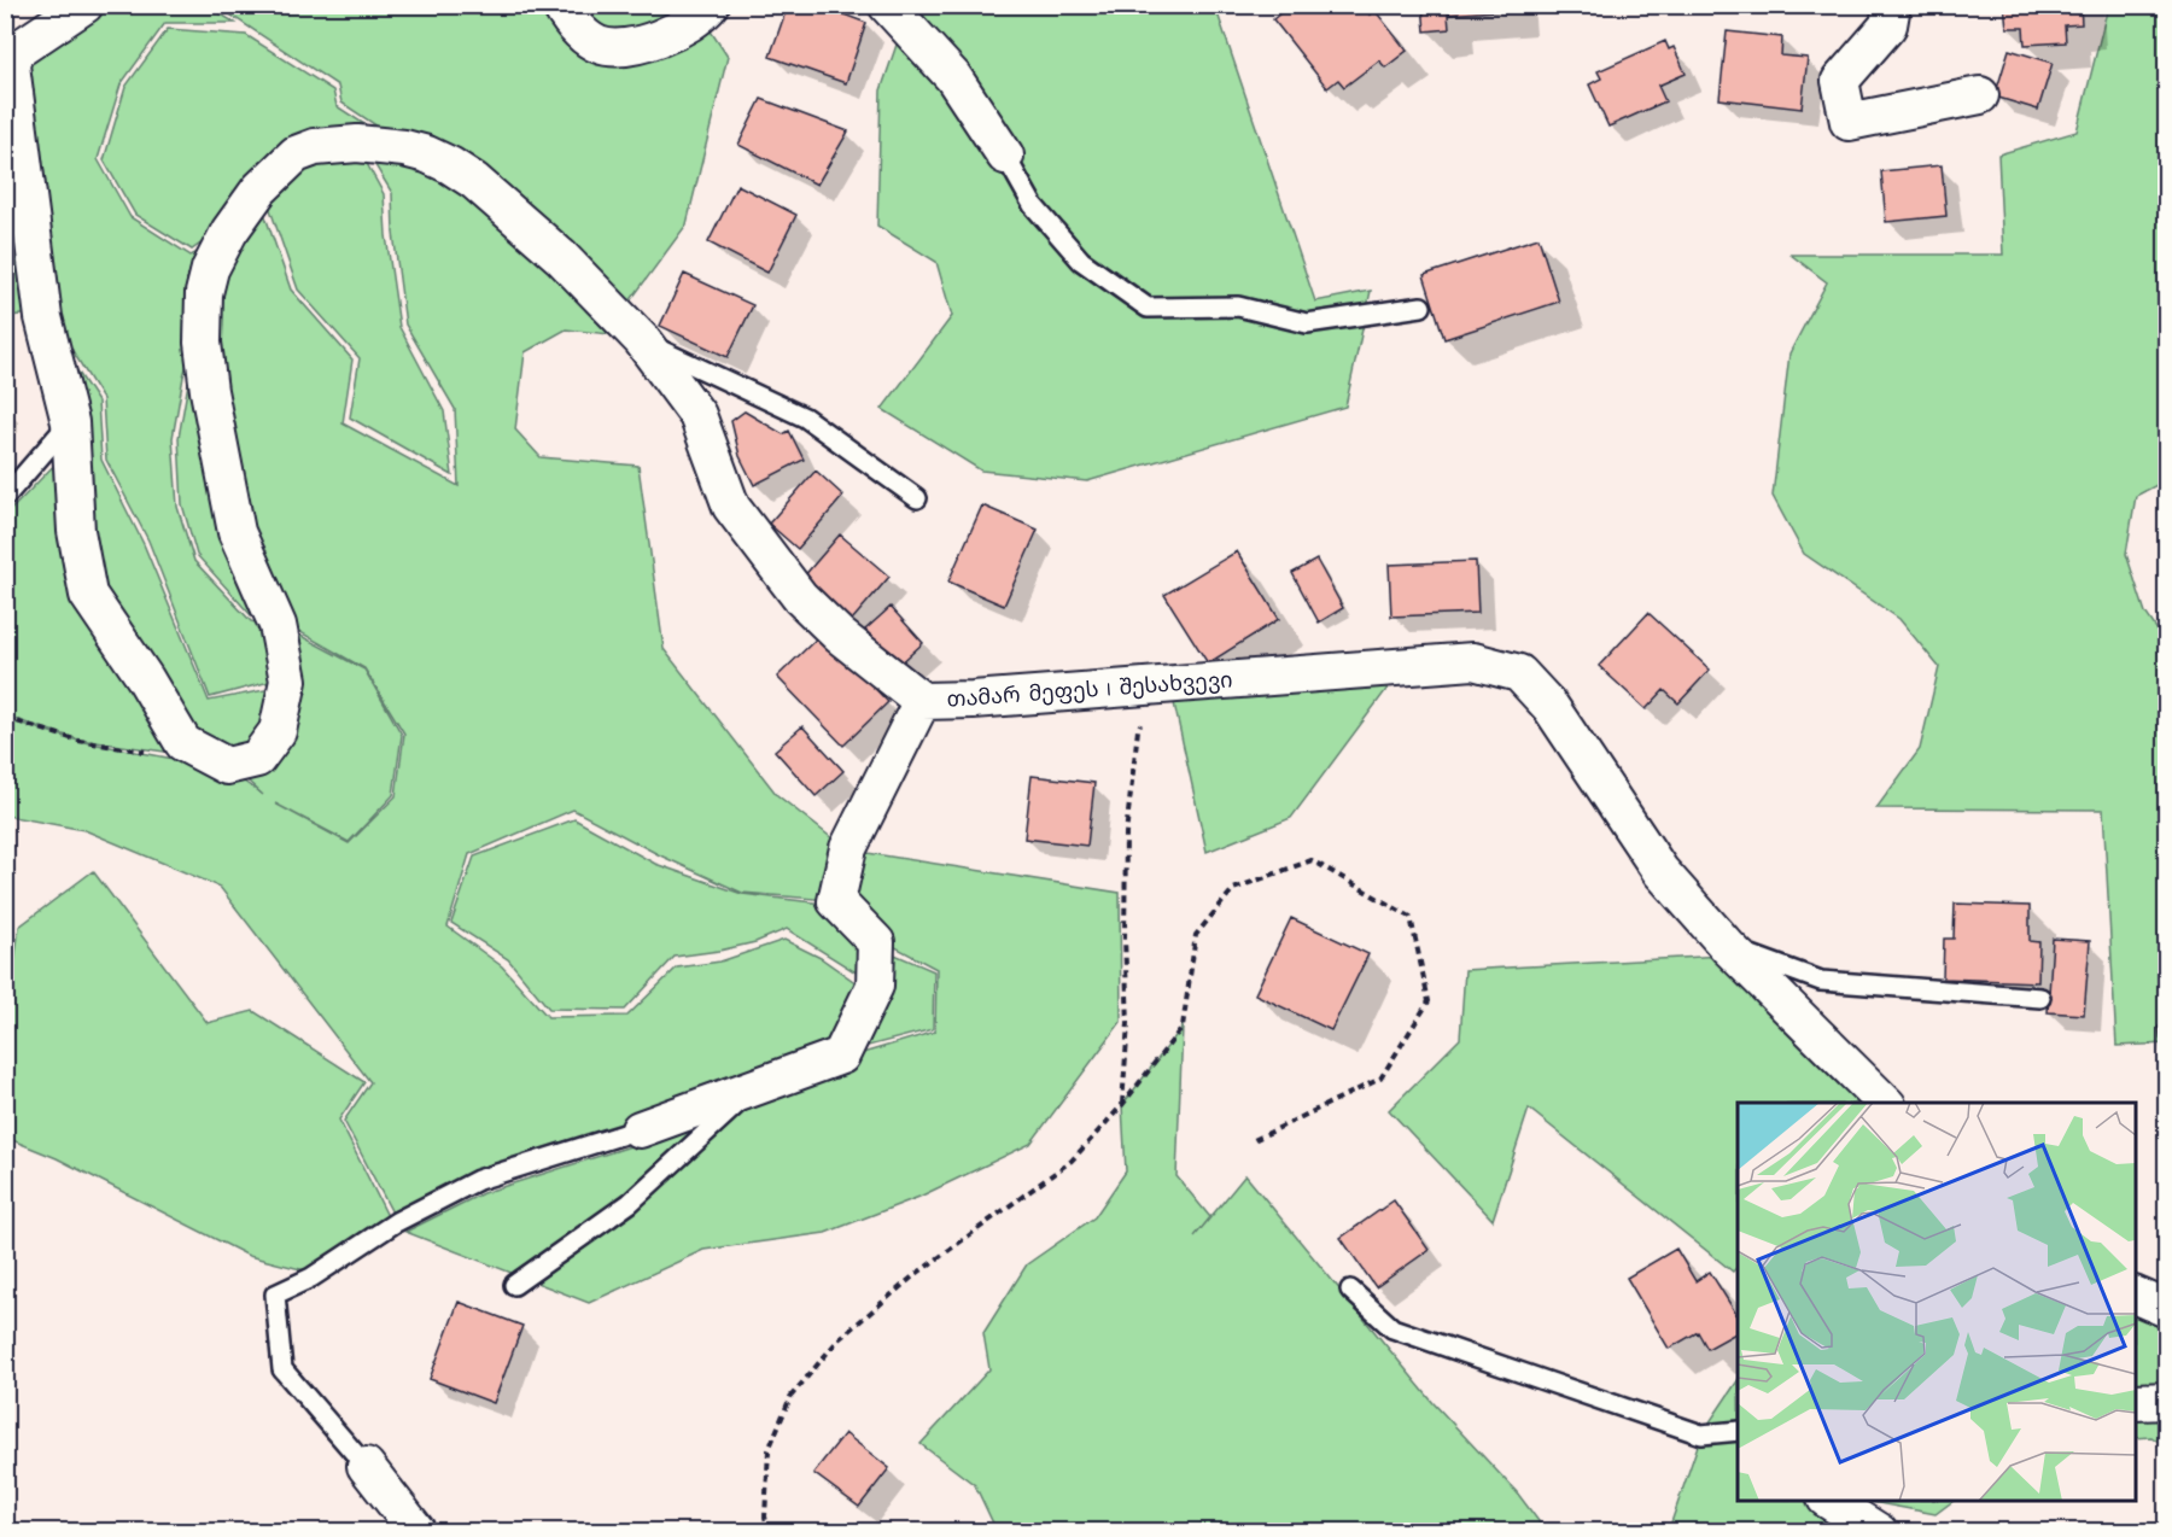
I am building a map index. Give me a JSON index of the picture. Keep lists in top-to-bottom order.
{
  "streets": {
    "street": ["თამარ მეფეს I შესახვევი"]
  }
}
